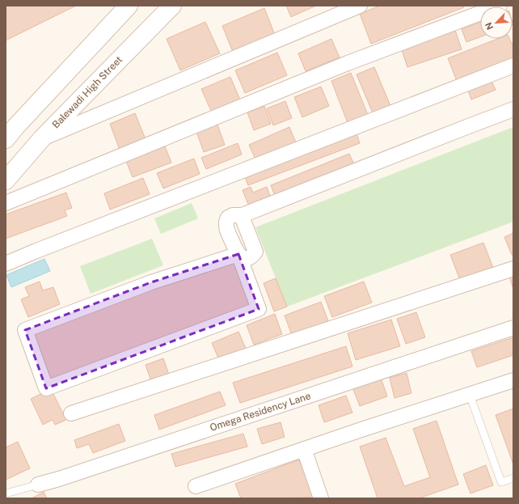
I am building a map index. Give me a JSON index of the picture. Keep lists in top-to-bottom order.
{
  "streets": {
    "street": ["Balewadi High Street", "Omega Residency Lane"]
  },
  "north": "bottom left"
}
